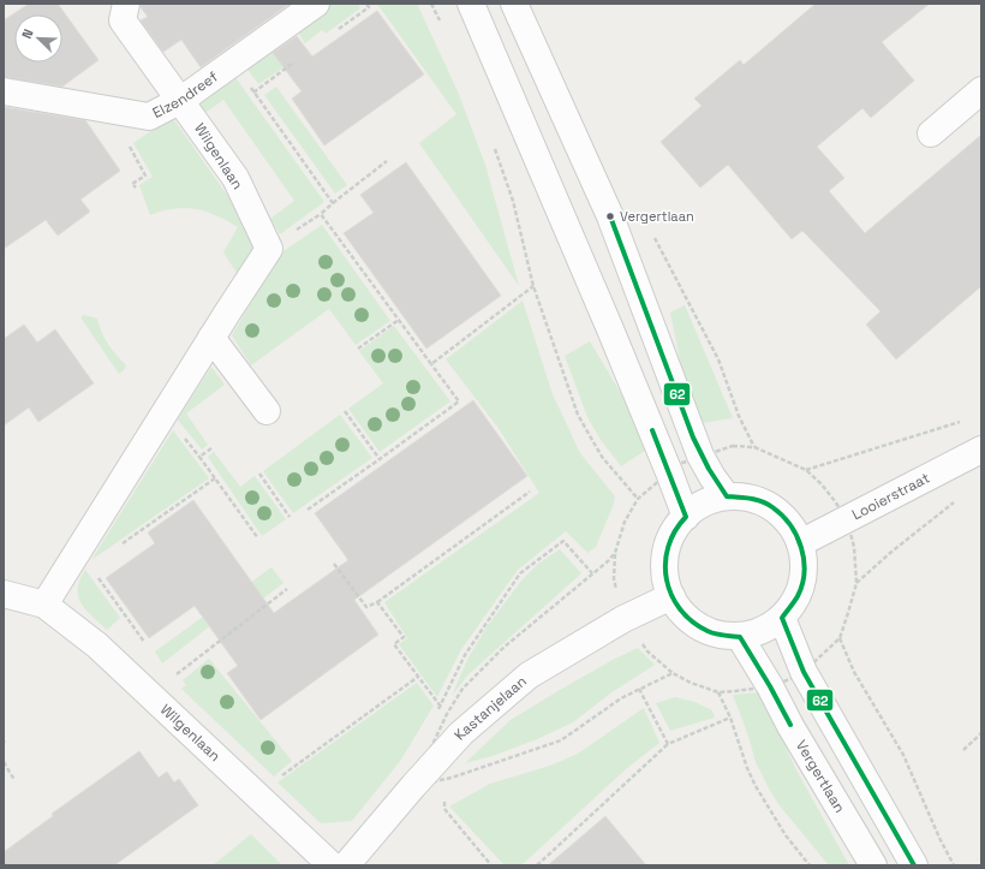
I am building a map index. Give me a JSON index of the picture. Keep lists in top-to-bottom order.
{
  "streets": {
    "street": [
      "Elzendreef",
      "Wilgenlaan",
      "Looierstraat",
      "Kastanjelaan",
      "Vergertlaan"
    ]
  },
  "crossings": [
    ["Elzendreef", "Wilgenlaan"],
    ["Looierstraat", "Kastanjelaan"],
    ["Looierstraat", "Vergertlaan"],
    ["Kastanjelaan", "Vergertlaan"]
  ],
  "places": ["Vergertlaan"],
  "lines": ["transit line 62"],
  "north": "top left"
}
